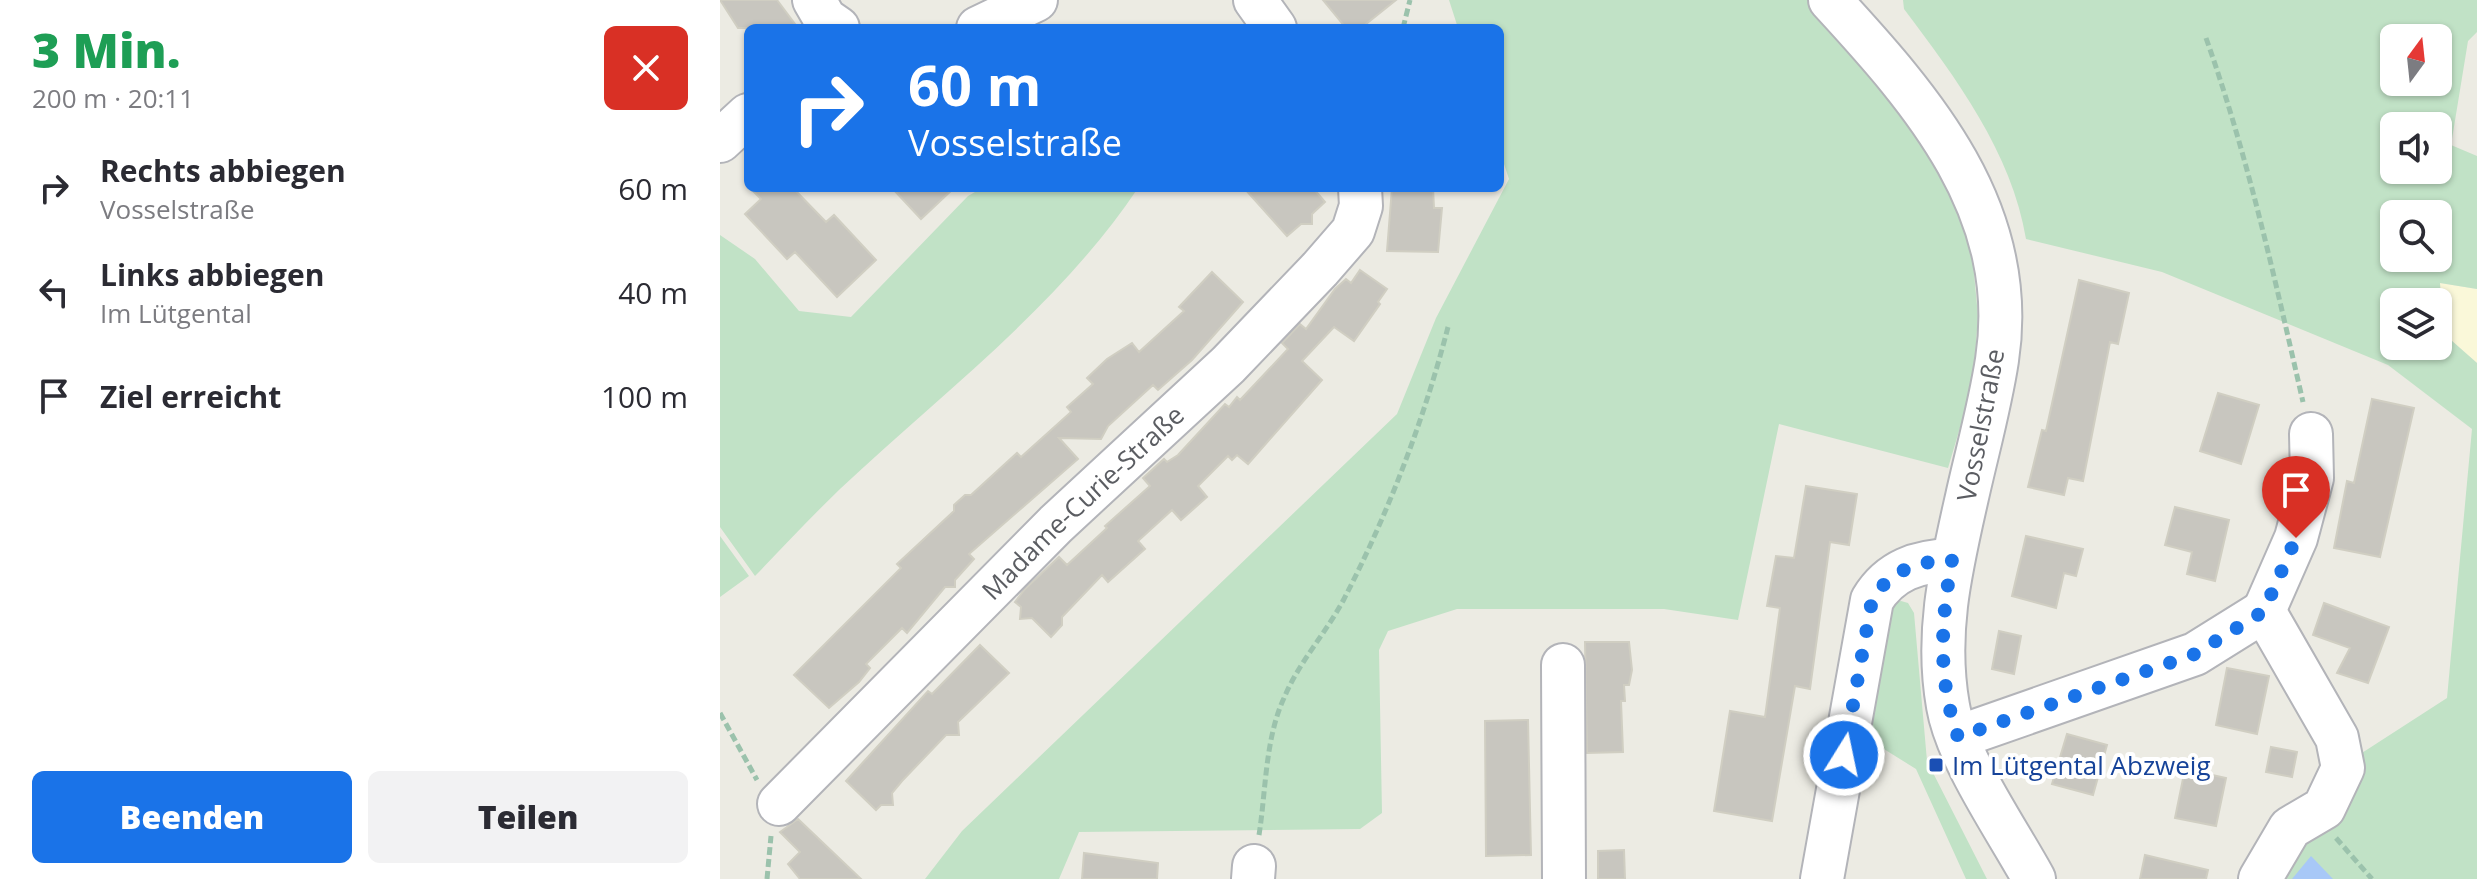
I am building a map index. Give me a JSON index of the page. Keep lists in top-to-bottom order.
{
  "streets": {
    "street": ["Vosselstraße", "Madame-Curie-Straße"]
  },
  "places": {
    "transit": ["Im Lütgental Abzweig"]
  },
  "north": "top",
  "page": {
    "heading": ["3 Min.", "200 m · 20:11"],
    "turn": ["60 m", "Vosselstraße"],
    "list": [
      {
        "name": "Rechts abbiegen",
        "note": "Vosselstraße",
        "value": "60 m"
      },
      {
        "name": "Links abbiegen",
        "note": "Im Lütgental",
        "value": "40 m"
      },
      {
        "name": "Ziel erreicht",
        "value": "100 m"
      }
    ],
    "buttons": ["Beenden", "Teilen"]
  }
}
